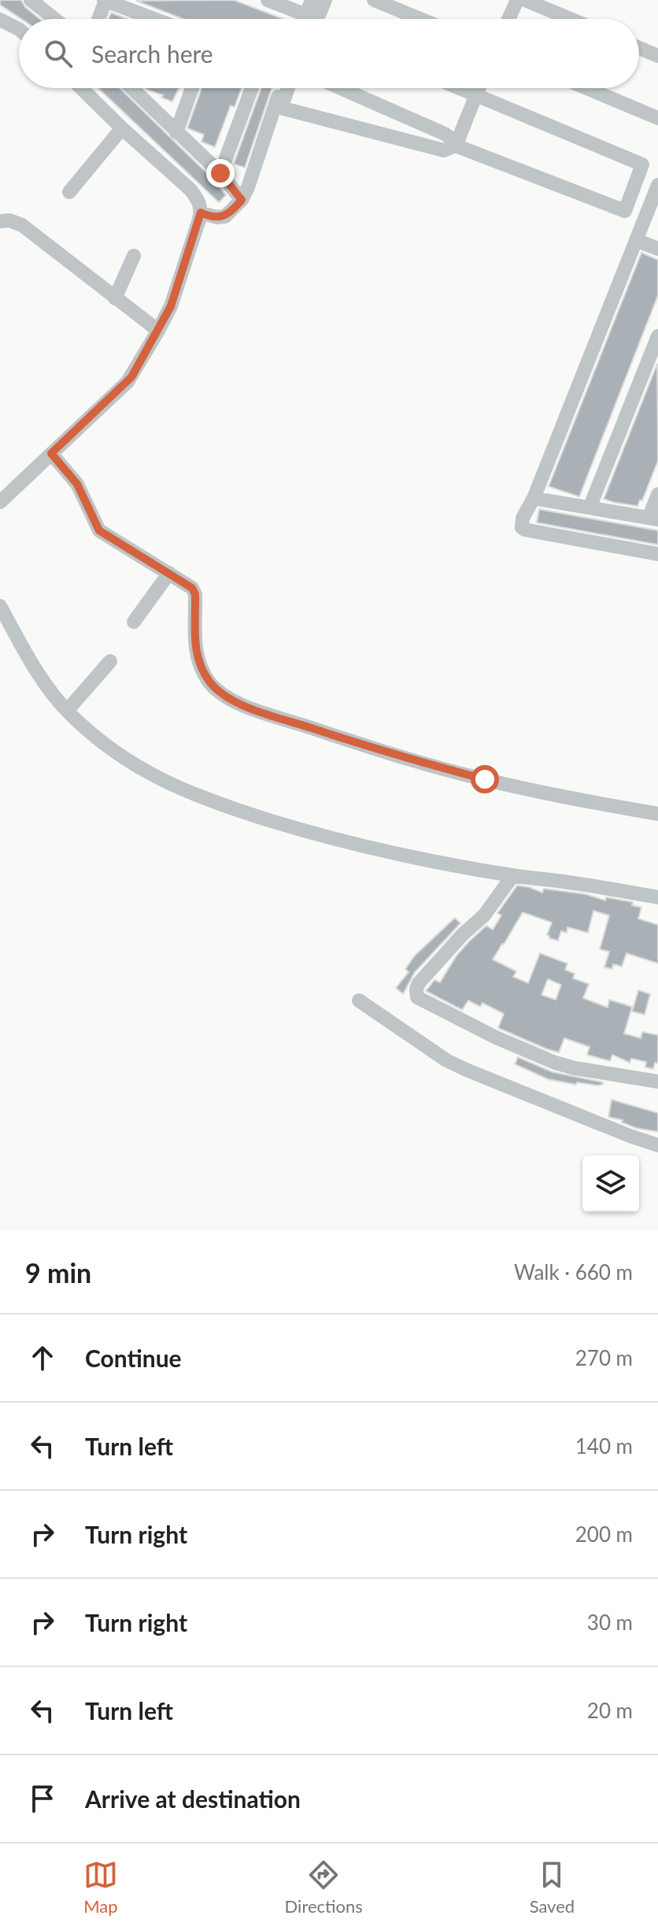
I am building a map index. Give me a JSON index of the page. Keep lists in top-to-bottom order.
{
  "page": {
    "search": "Search here",
    "heading": ["9 min", "Walk · 660 m"],
    "list": [
      ["Continue", "270 m"],
      ["Turn left", "140 m"],
      ["Turn right", "200 m"],
      ["Turn right", "30 m"],
      ["Turn left", "20 m"],
      "Arrive at destination"
    ],
    "nav": ["Map", "Directions", "Saved"]
  }
}
